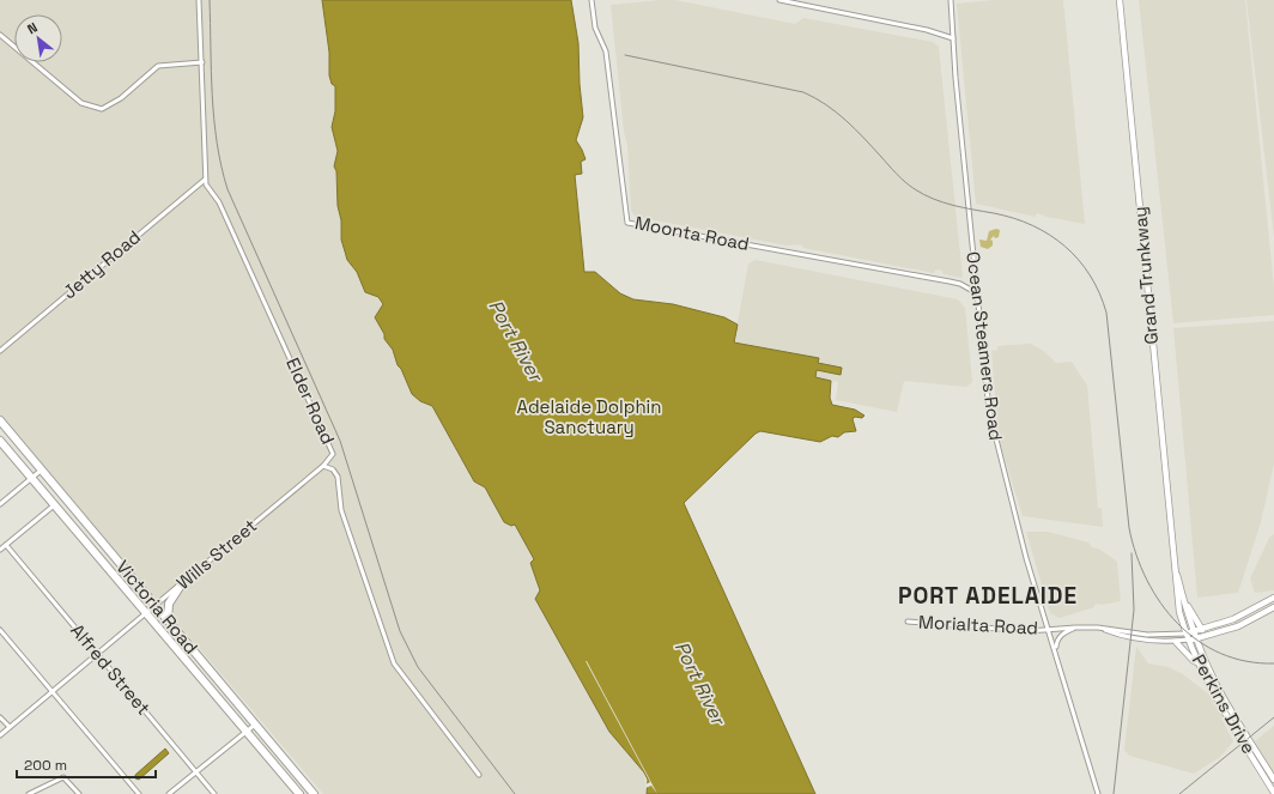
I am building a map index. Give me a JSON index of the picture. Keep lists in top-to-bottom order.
{
  "streets": {
    "highway": ["Victoria Road"],
    "street": [
      "Moonta Road",
      "Jetty Road",
      "Grand Trunkway",
      "Ocean Steamers Road",
      "Elder Road",
      "Wills Street",
      "Morialta Road",
      "Alfred Street",
      "Perkins Drive"
    ]
  },
  "crossings": [
    ["Moonta Road", "Ocean Steamers Road"],
    ["Jetty Road", "Elder Road"],
    ["Grand Trunkway", "Perkins Drive"],
    ["Ocean Steamers Road", "Morialta Road"],
    ["Elder Road", "Wills Street"],
    ["Wills Street", "Victoria Road"],
    ["Wills Street", "Alfred Street"]
  ],
  "districts": ["PORT ADELAIDE"],
  "water": ["Port River"],
  "parks": ["Adelaide Dolphin Sanctuary"],
  "scale_bar": "200 m",
  "north": "top left"
}
